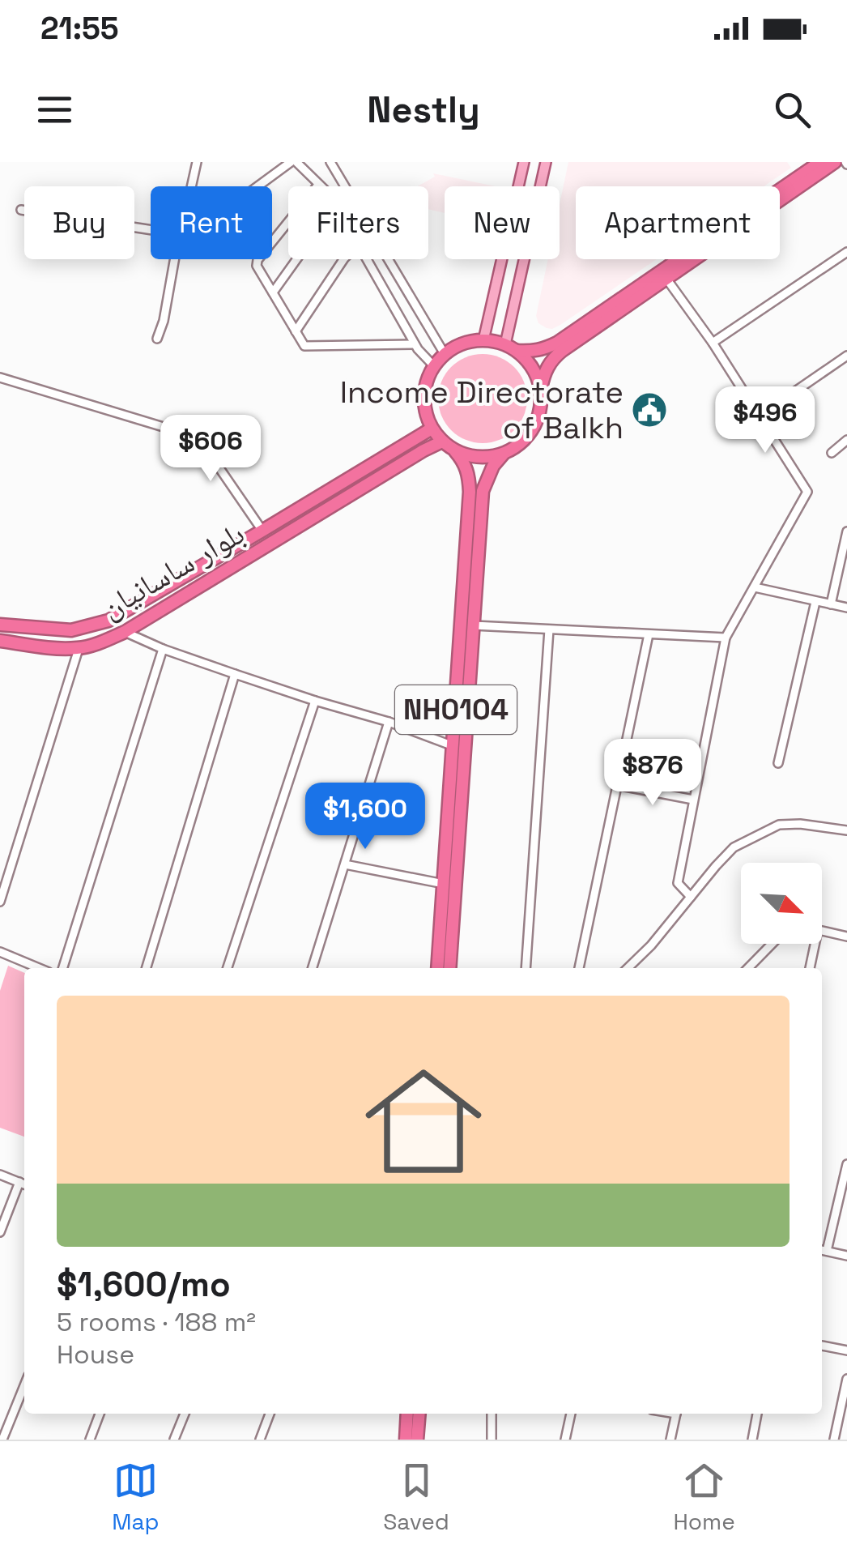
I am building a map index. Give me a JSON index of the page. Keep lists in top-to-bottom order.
{
  "streets": {
    "highway": ["بلوار ساسانیان", "NH0104"]
  },
  "crossings": [
    ["بلوار ساسانیان", "NH0104"]
  ],
  "places": {
    "public building": ["Income Directorate of Balkh"]
  },
  "north": "bottom right",
  "page": {
    "status": "21:55",
    "header": "Nestly",
    "chip": [
      "Buy",
      "Rent",
      "Filters",
      "New",
      "Apartment"
    ],
    "price": [
      "$496",
      "$606",
      "$876",
      "$1,600"
    ],
    "list": [
      {
        "name": "$1,600/mo",
        "note": "5 rooms · 188 m² · House"
      }
    ],
    "tabs": ["Map", "Saved", "Home"]
  }
}
